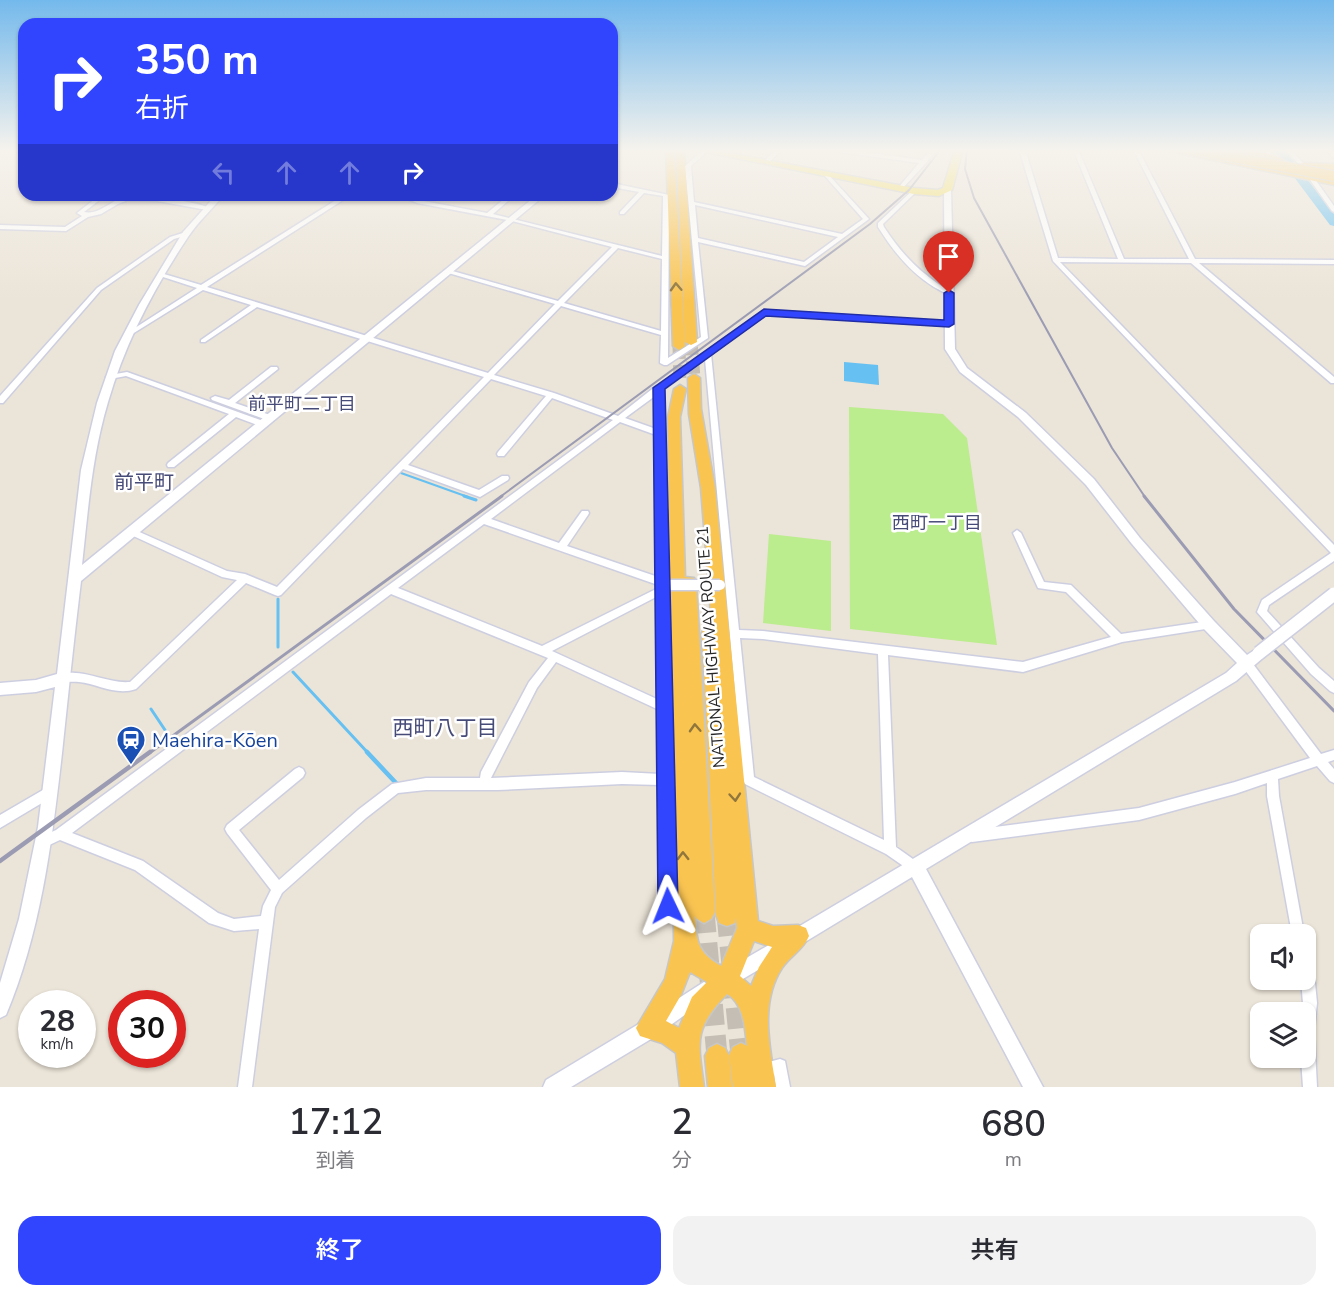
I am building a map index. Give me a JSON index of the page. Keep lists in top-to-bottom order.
{
  "streets": {
    "highway": ["NATIONAL HIGHWAY ROUTE 21"]
  },
  "districts": [
    "前平町二丁目",
    "前平町",
    "西町一丁目",
    "西町八丁目"
  ],
  "places": {
    "station": ["Maehira-Kōen"]
  },
  "page": {
    "turn": ["350 m", "右折"],
    "speed": "28 km/h",
    "limit": "30",
    "eta": [
      "17:12",
      "到着",
      "2",
      "分",
      "680",
      "m"
    ],
    "buttons": ["終了", "共有"]
  }
}
